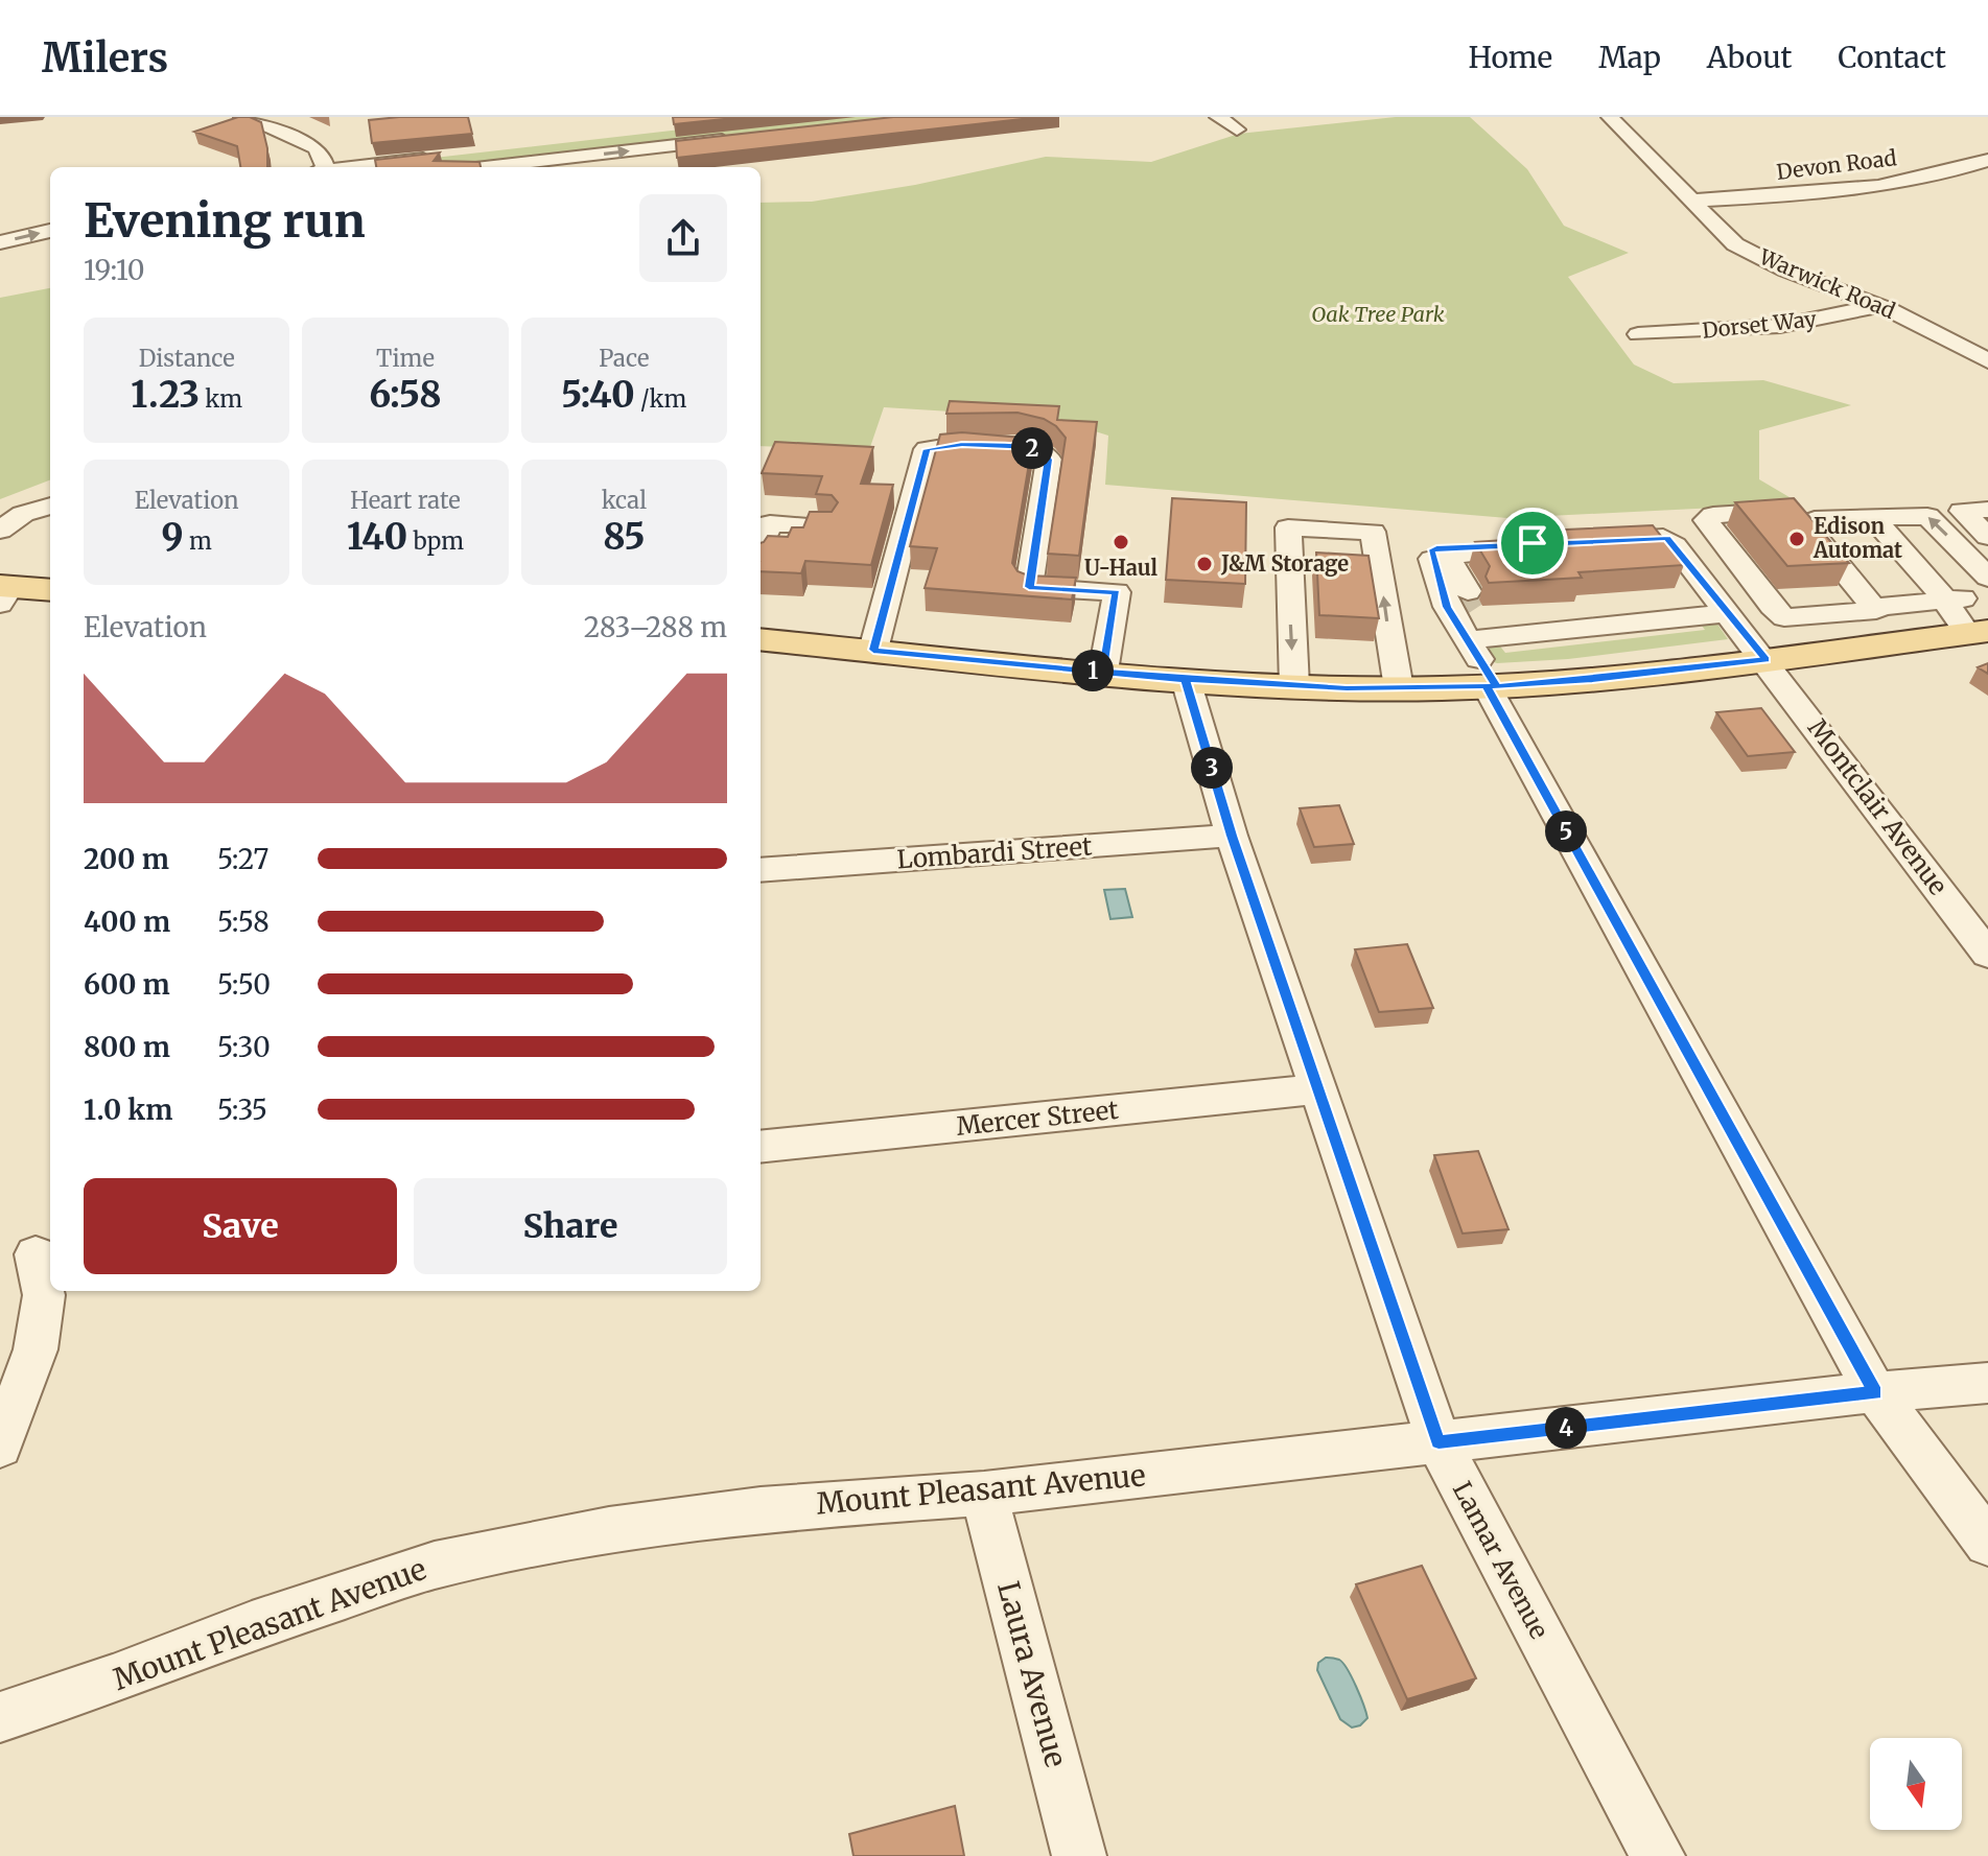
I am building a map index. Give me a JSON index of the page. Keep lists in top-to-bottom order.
{
  "streets": {
    "street": [
      "Devon Road",
      "Warwick Road",
      "Dorset Way",
      "Montclair Avenue",
      "Lombardi Street",
      "Mercer Street",
      "Mount Pleasant Avenue",
      "Lamar Avenue",
      "Laura Avenue"
    ]
  },
  "crossings": [
    ["Devon Road", "Warwick Road"],
    ["Warwick Road", "Dorset Way"],
    ["Lombardi Street", "Lamar Avenue"],
    ["Mercer Street", "Lamar Avenue"],
    ["Mount Pleasant Avenue", "Lamar Avenue"],
    ["Mount Pleasant Avenue", "Laura Avenue"]
  ],
  "parks": ["Oak Tree Park"],
  "places": ["Edison Automat", "U-Haul", "J&M Storage"],
  "north": "bottom",
  "page": {
    "header": "Milers",
    "nav": [
      "Home",
      "Map",
      "About",
      "Contact"
    ],
    "heading": ["Evening run", "19:10"],
    "stats": [
      ["Distance", "1.23 km"],
      ["Time", "6:58"],
      ["Pace", "5:40 /km"],
      ["Elevation", "9 m"],
      ["Heart rate", "140 bpm"],
      ["kcal", "85"]
    ],
    "pins": [
      "2",
      "1",
      "3",
      "5",
      "4"
    ],
    "chart": ["Elevation", "283–288 m"],
    "list": [
      {
        "name": "200 m",
        "note": "5:27"
      },
      {
        "name": "400 m",
        "note": "5:58"
      },
      {
        "name": "600 m",
        "note": "5:50"
      },
      {
        "name": "800 m",
        "note": "5:30"
      },
      {
        "name": "1.0 km",
        "note": "5:35"
      }
    ],
    "buttons": ["Save", "Share"]
  }
}
